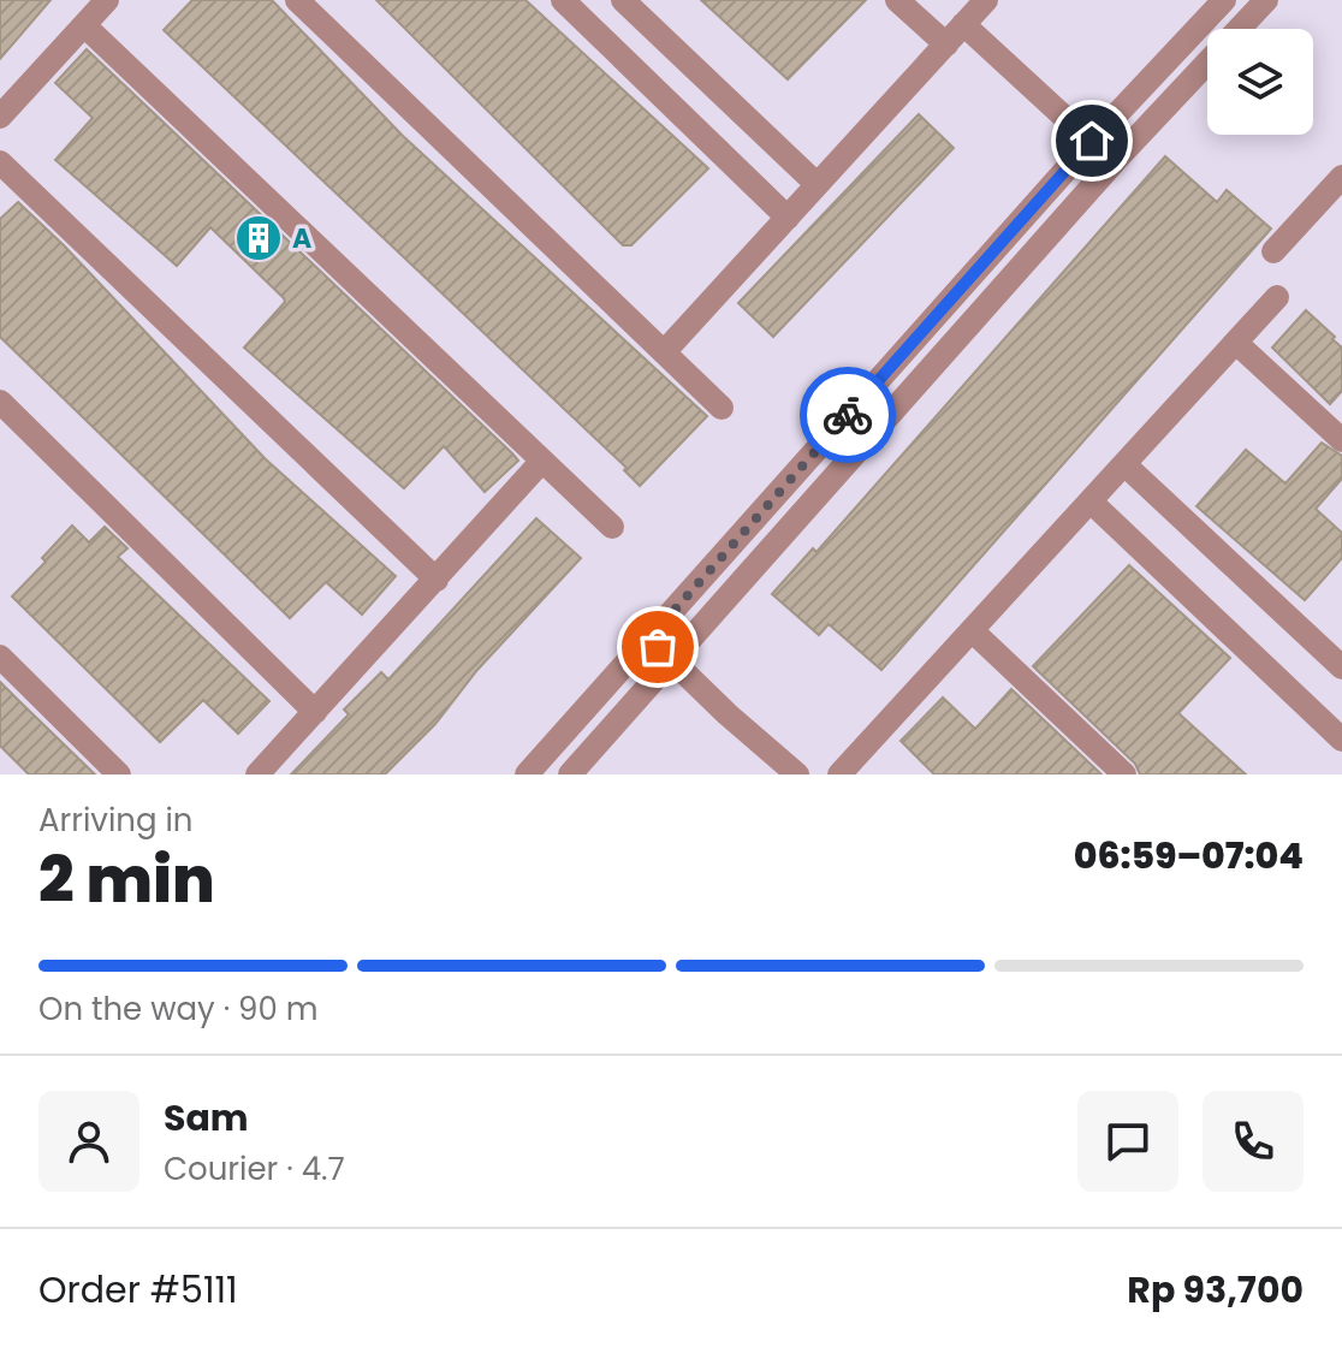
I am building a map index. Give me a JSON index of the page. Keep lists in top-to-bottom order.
{
  "places": {
    "building": ["A"]
  },
  "page": {
    "heading": ["2 min", "Arriving in", "06:59–07:04"],
    "panel": [
      "Sam",
      "Courier · 4.7",
      "Order #5111",
      "Rp 93,700"
    ],
    "bar": "On the way · 90 m"
  }
}
